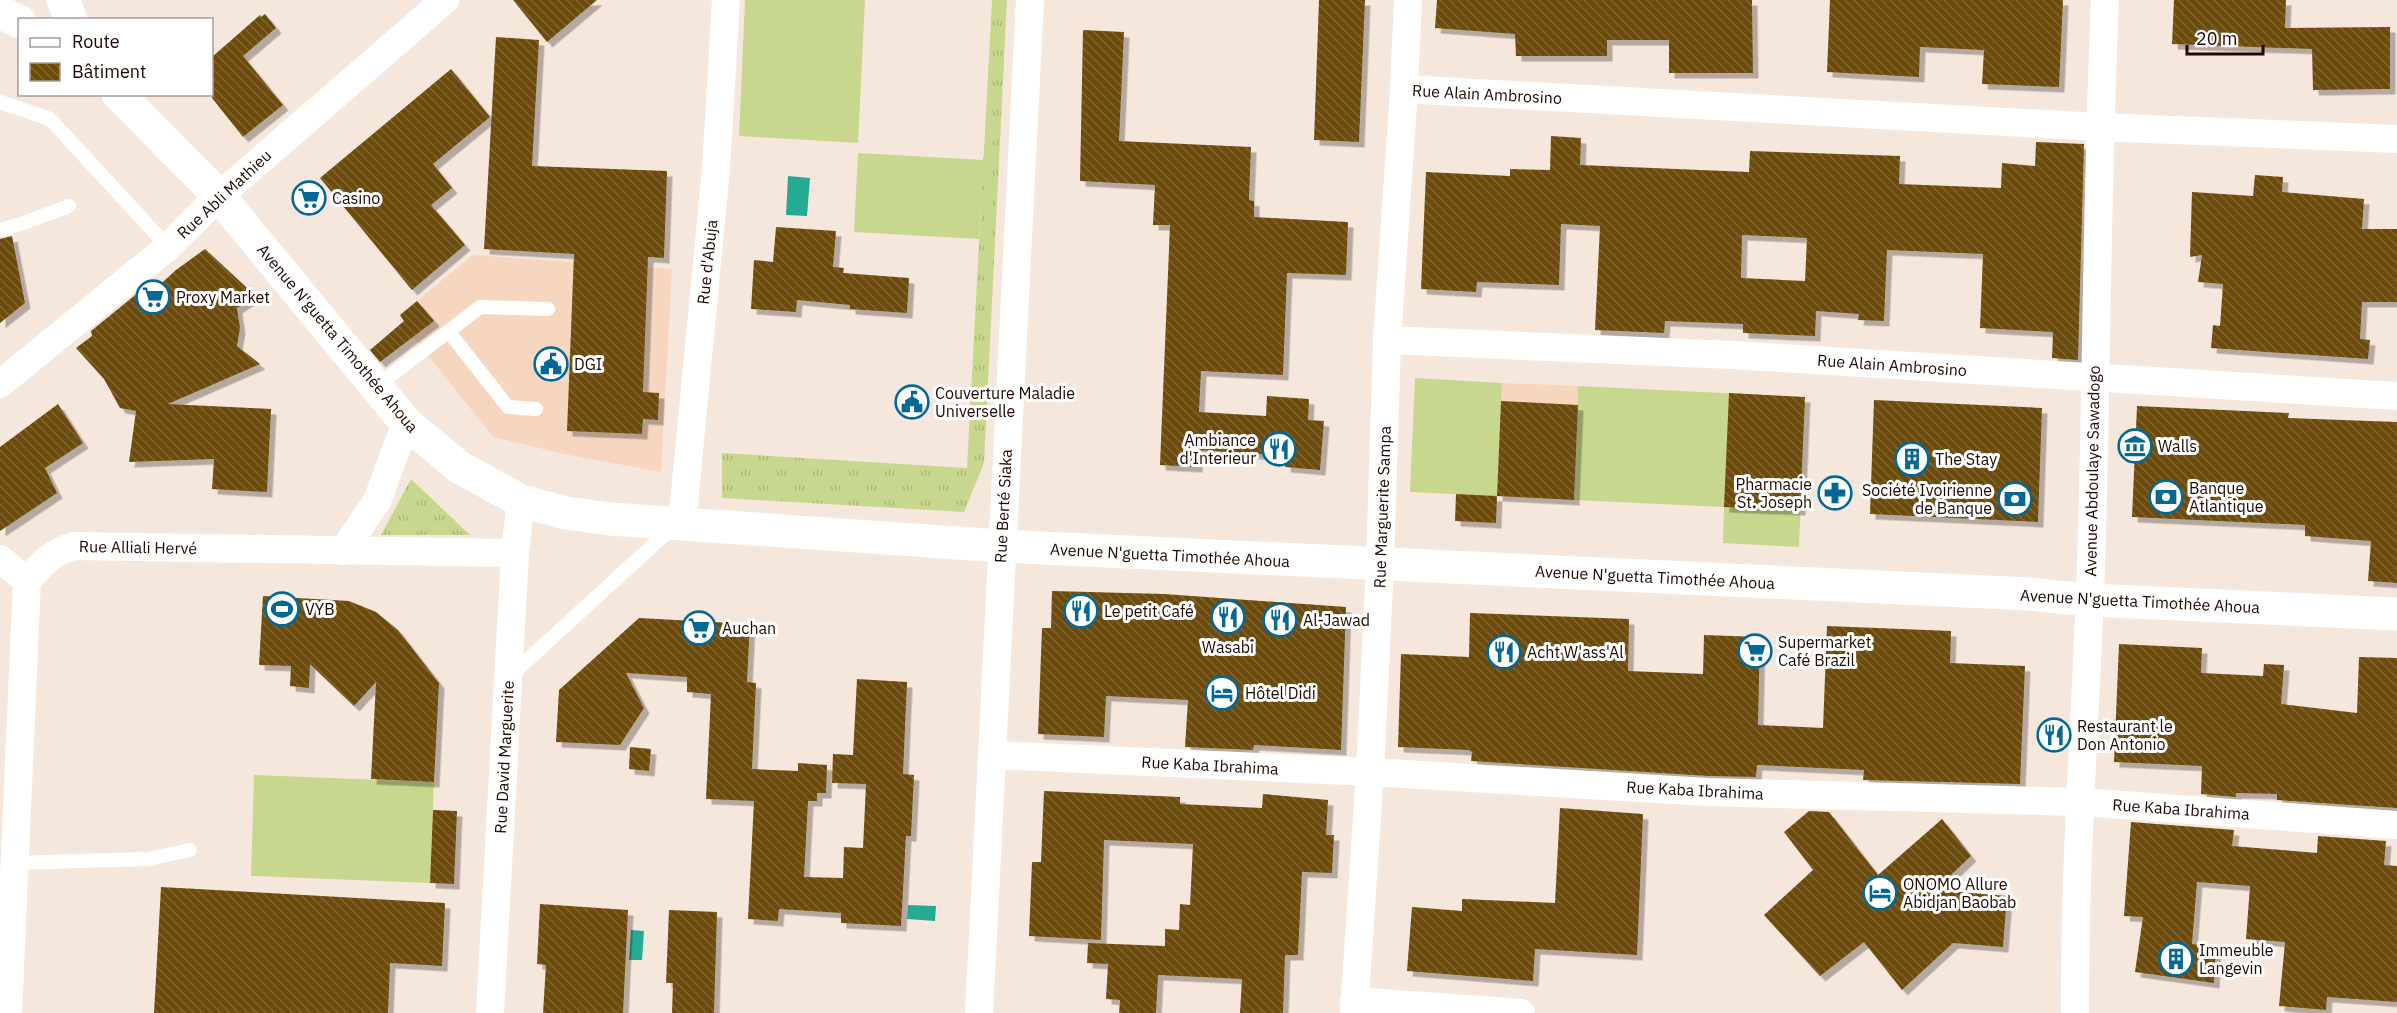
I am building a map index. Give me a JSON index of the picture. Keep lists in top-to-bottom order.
{
  "streets": {
    "street": [
      "Rue Alain Ambrosino",
      "Rue Abli Mathieu",
      "Rue d'Abuja",
      "Avenue N'guetta Timothée Ahoua",
      "Avenue Abdoulaye Sawadogo",
      "Rue Berté Siaka",
      "Rue Marguerite Sampa",
      "Rue Alliali Hervé",
      "Rue David Marguerite",
      "Rue Kaba Ibrahima"
    ]
  },
  "crossings": [
    ["Rue Alain Ambrosino", "Avenue Abdoulaye Sawadogo"],
    ["Rue Alain Ambrosino", "Rue Marguerite Sampa"],
    ["Rue Abli Mathieu", "Avenue N'guetta Timothée Ahoua"],
    ["Rue d'Abuja", "Avenue N'guetta Timothée Ahoua"],
    ["Avenue N'guetta Timothée Ahoua", "Avenue Abdoulaye Sawadogo"],
    ["Avenue N'guetta Timothée Ahoua", "Rue Berté Siaka"],
    ["Avenue N'guetta Timothée Ahoua", "Rue Marguerite Sampa"],
    ["Avenue N'guetta Timothée Ahoua", "Rue David Marguerite"],
    ["Avenue Abdoulaye Sawadogo", "Rue Kaba Ibrahima"],
    ["Rue Berté Siaka", "Rue Kaba Ibrahima"],
    ["Rue Marguerite Sampa", "Rue Kaba Ibrahima"],
    ["Rue Alliali Hervé", "Rue David Marguerite"]
  ],
  "places": {
    "supermarket": [
      "Casino",
      "Proxy Market",
      "Auchan",
      "Supermarket Café Brazil"
    ],
    "public building": ["DGI", "Couverture Maladie Universelle"],
    "museum": ["Walls"],
    "restaurant": [
      "Ambiance d'Interieur",
      "Le petit Café",
      "Wasabi",
      "Al-Jawad",
      "Acht W'ass'Al",
      "Restaurant le Don Antonio"
    ],
    "building": ["The Stay", "Immeuble Langevin"],
    "pharmacy": ["Pharmacie St. Joseph"],
    "bank": ["Banque Atlantique", "Société Ivoirienne de Banque"],
    "sports": ["VYB"],
    "hotel": ["Hôtel Didi", "ONOMO Allure Abidjan Baobab"]
  },
  "legend": ["Route", "Bâtiment"],
  "scale_bar": "20 m"
}
